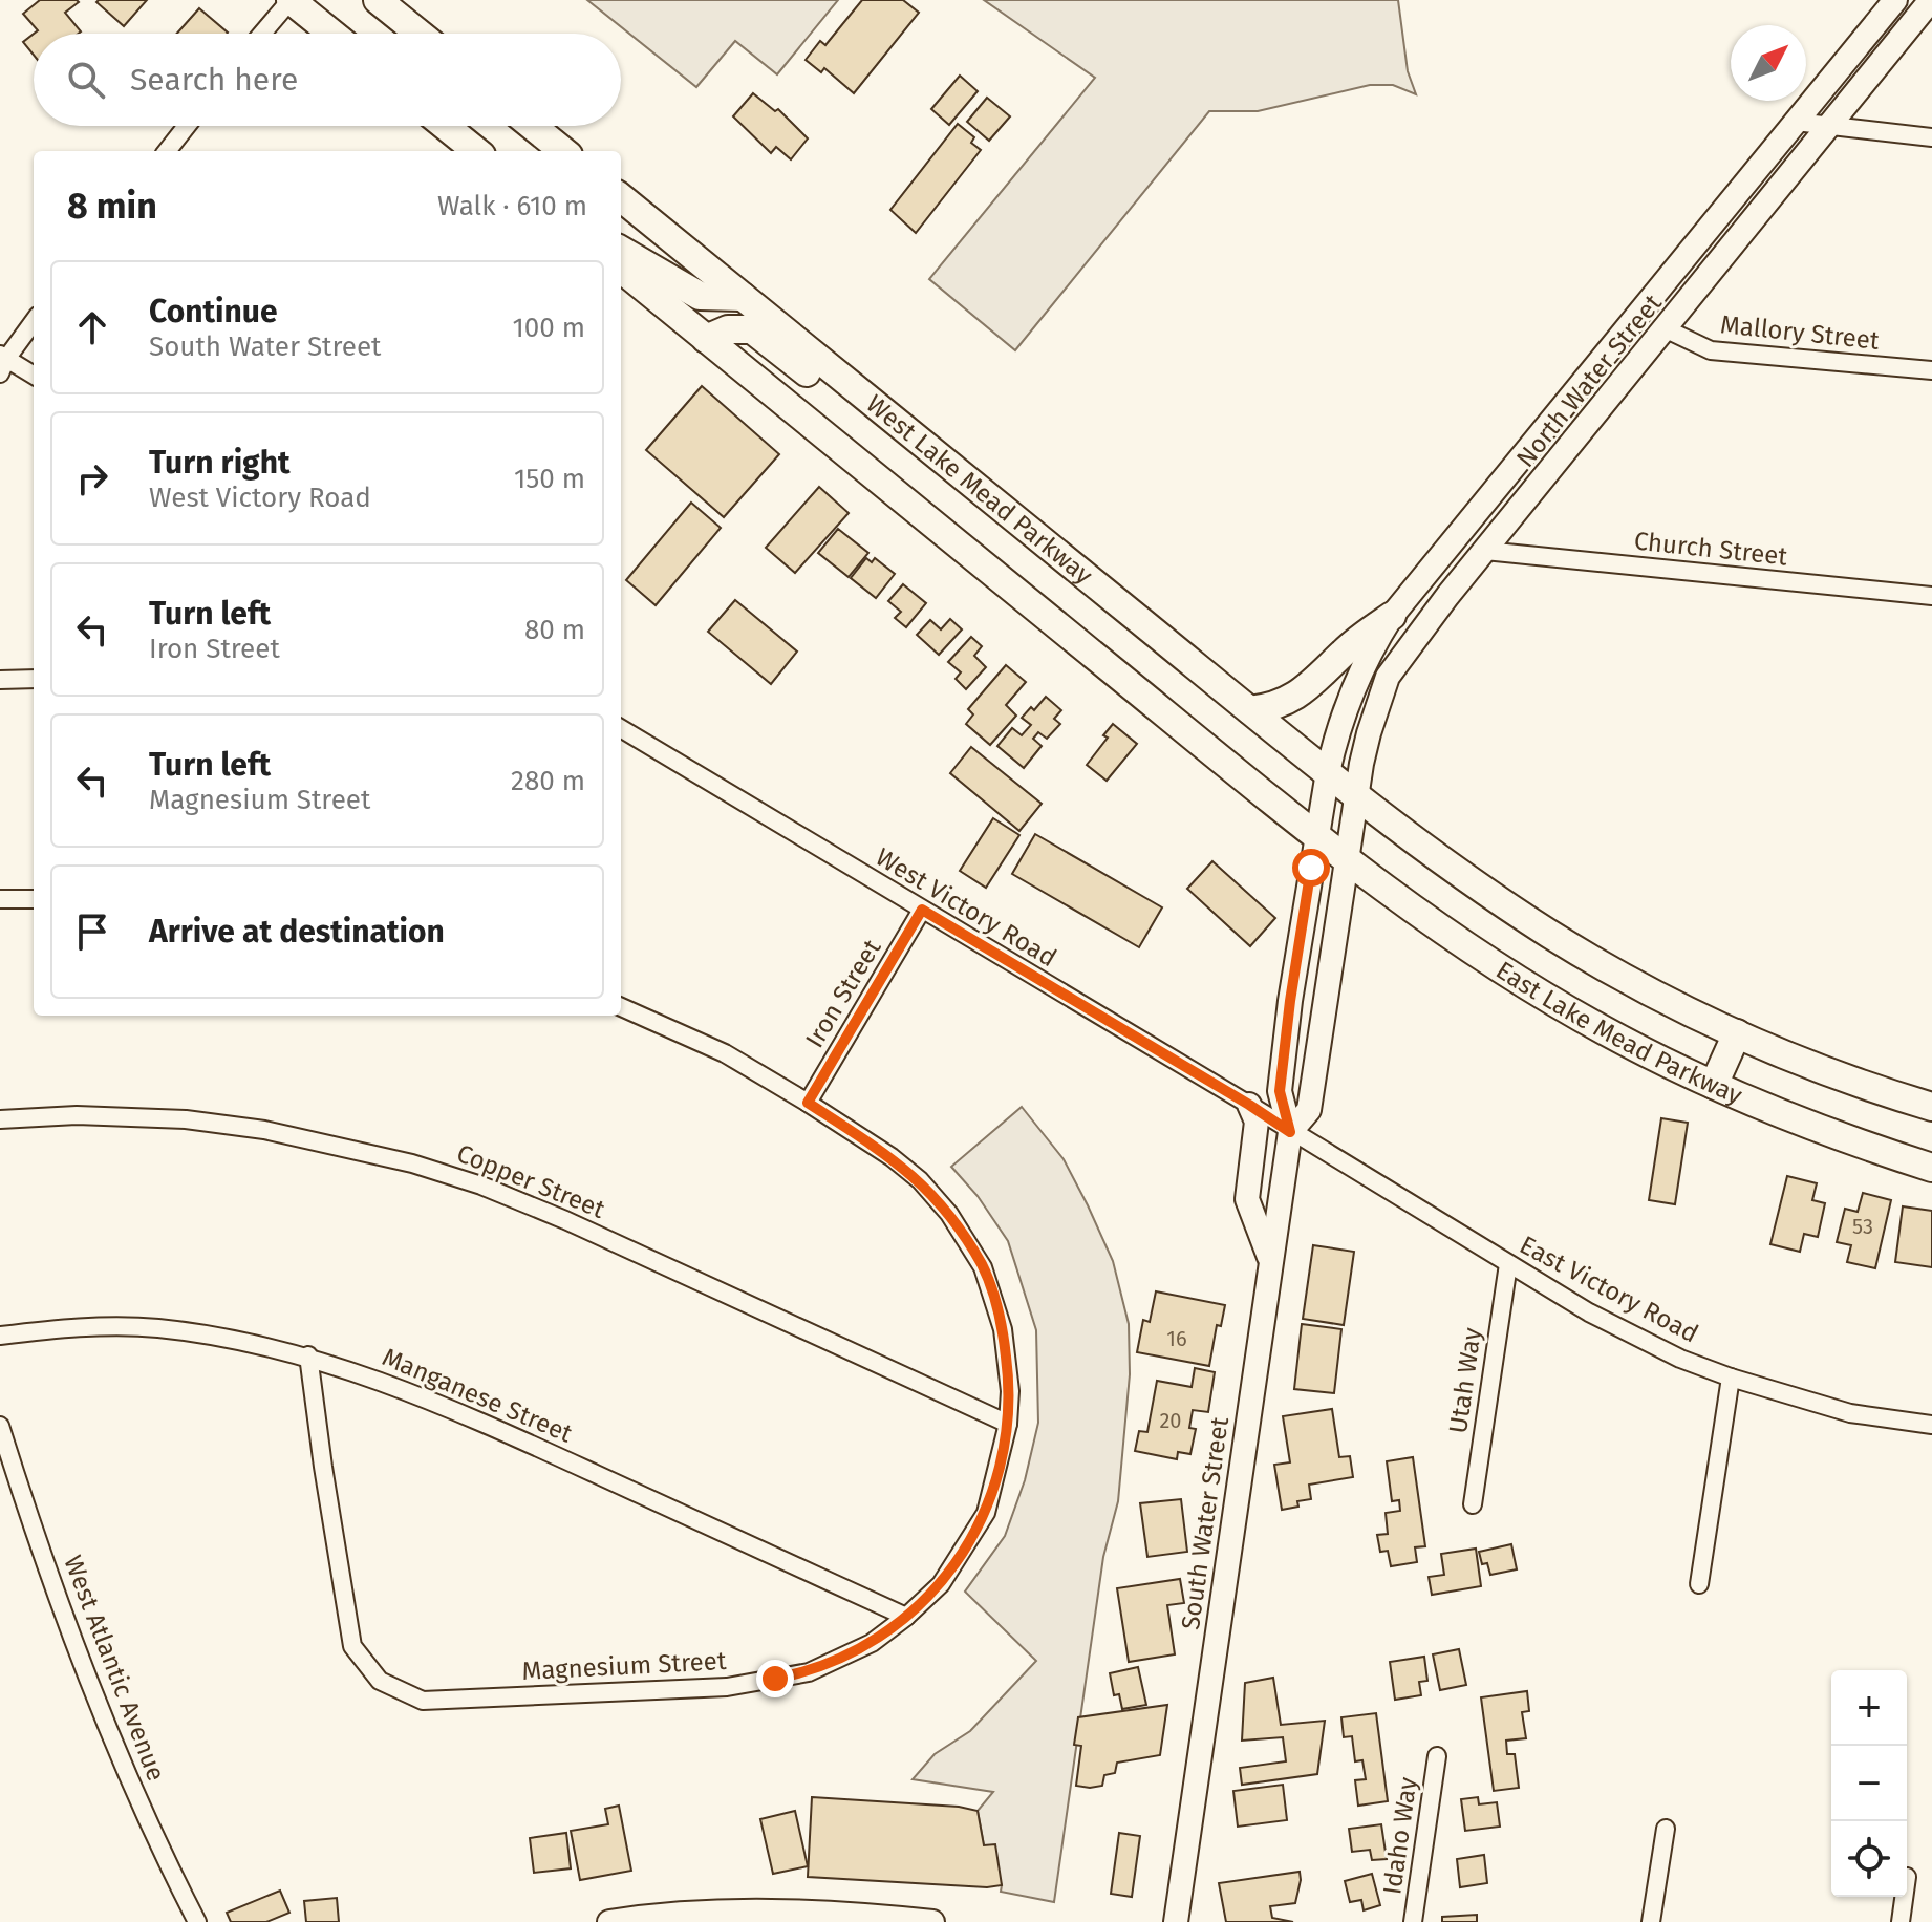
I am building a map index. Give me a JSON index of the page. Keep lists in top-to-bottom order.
{
  "streets": {
    "main road": [
      "North Water Street",
      "West Lake Mead Parkway",
      "East Lake Mead Parkway",
      "South Water Street"
    ],
    "street": [
      "Mallory Street",
      "Church Street",
      "West Victory Road",
      "Iron Street",
      "Copper Street",
      "East Victory Road",
      "Utah Way",
      "Manganese Street",
      "Magnesium Street",
      "West Atlantic Avenue",
      "Idaho Way"
    ]
  },
  "crossings": [
    ["Mallory Street", "North Water Street"],
    ["North Water Street", "West Lake Mead Parkway"],
    ["North Water Street", "Church Street"],
    ["North Water Street", "East Lake Mead Parkway"],
    ["North Water Street", "South Water Street"],
    ["West Lake Mead Parkway", "East Lake Mead Parkway"],
    ["West Victory Road", "Iron Street"],
    ["West Victory Road", "East Victory Road"],
    ["West Victory Road", "South Water Street"],
    ["Iron Street", "Magnesium Street"],
    ["East Lake Mead Parkway", "South Water Street"],
    ["Copper Street", "Magnesium Street"],
    ["East Victory Road", "Utah Way"],
    ["East Victory Road", "South Water Street"],
    ["Manganese Street", "Magnesium Street"]
  ],
  "house_numbers": ["53", "16", "20"],
  "north": "top right",
  "page": {
    "search": "Search here",
    "heading": ["8 min", "Walk · 610 m"],
    "list": [
      ["Continue", "South Water Street", "100 m"],
      ["Turn right", "West Victory Road", "150 m"],
      ["Turn left", "Iron Street", "80 m"],
      ["Turn left", "Magnesium Street", "280 m"],
      "Arrive at destination"
    ],
    "map_buttons": ["+", "−"]
  }
}
